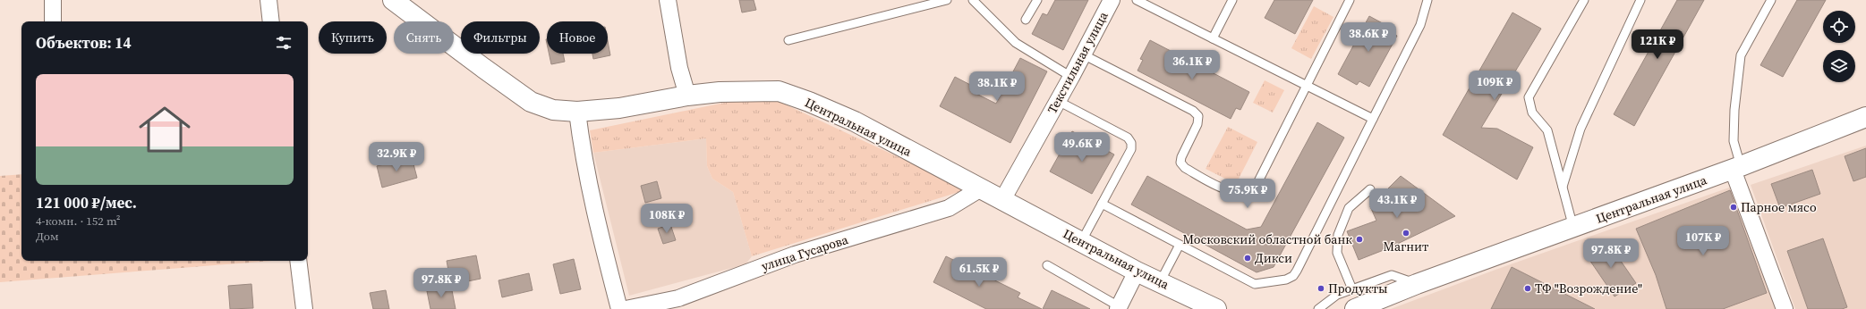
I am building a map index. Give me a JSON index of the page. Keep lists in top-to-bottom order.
{
  "streets": {
    "main road": ["Центральная улица"],
    "street": ["Текстильная улица", "улица Гусарова"]
  },
  "crossings": [
    ["Текстильная улица", "Центральная улица"],
    ["Центральная улица", "улица Гусарова"]
  ],
  "places": [
    "Парное мясо",
    "Магнит",
    "Московский областной банк",
    "Дикси",
    "Продукты",
    "ТФ \"Возрождение\""
  ],
  "page": {
    "chip": [
      "Купить",
      "Снять",
      "Фильтры",
      "Новое"
    ],
    "heading": "Объектов: 14",
    "price": [
      "38.6K ₽",
      "121K ₽",
      "36.1K ₽",
      "109K ₽",
      "38.1K ₽",
      "49.6K ₽",
      "32.9K ₽",
      "75.9K ₽",
      "43.1K ₽",
      "108K ₽",
      "107K ₽",
      "97.8K ₽",
      "61.5K ₽",
      "97.8K ₽"
    ],
    "list": [
      {
        "name": "121 000 ₽/мес.",
        "note": "4-комн. · 152 m² · Дом"
      }
    ]
  }
}
